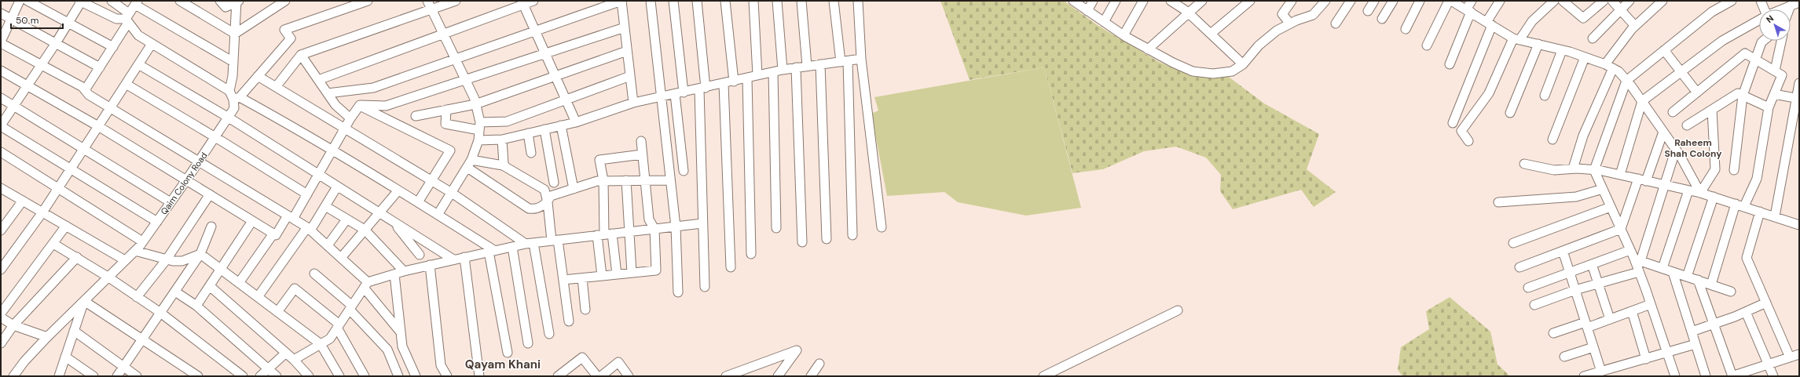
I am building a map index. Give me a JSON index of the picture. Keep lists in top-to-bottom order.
{
  "streets": {
    "street": ["Qaim Colony Road"]
  },
  "districts": ["Raheem Shah Colony", "Qayam Khani"],
  "scale_bar": "50 m",
  "north": "top left"
}
